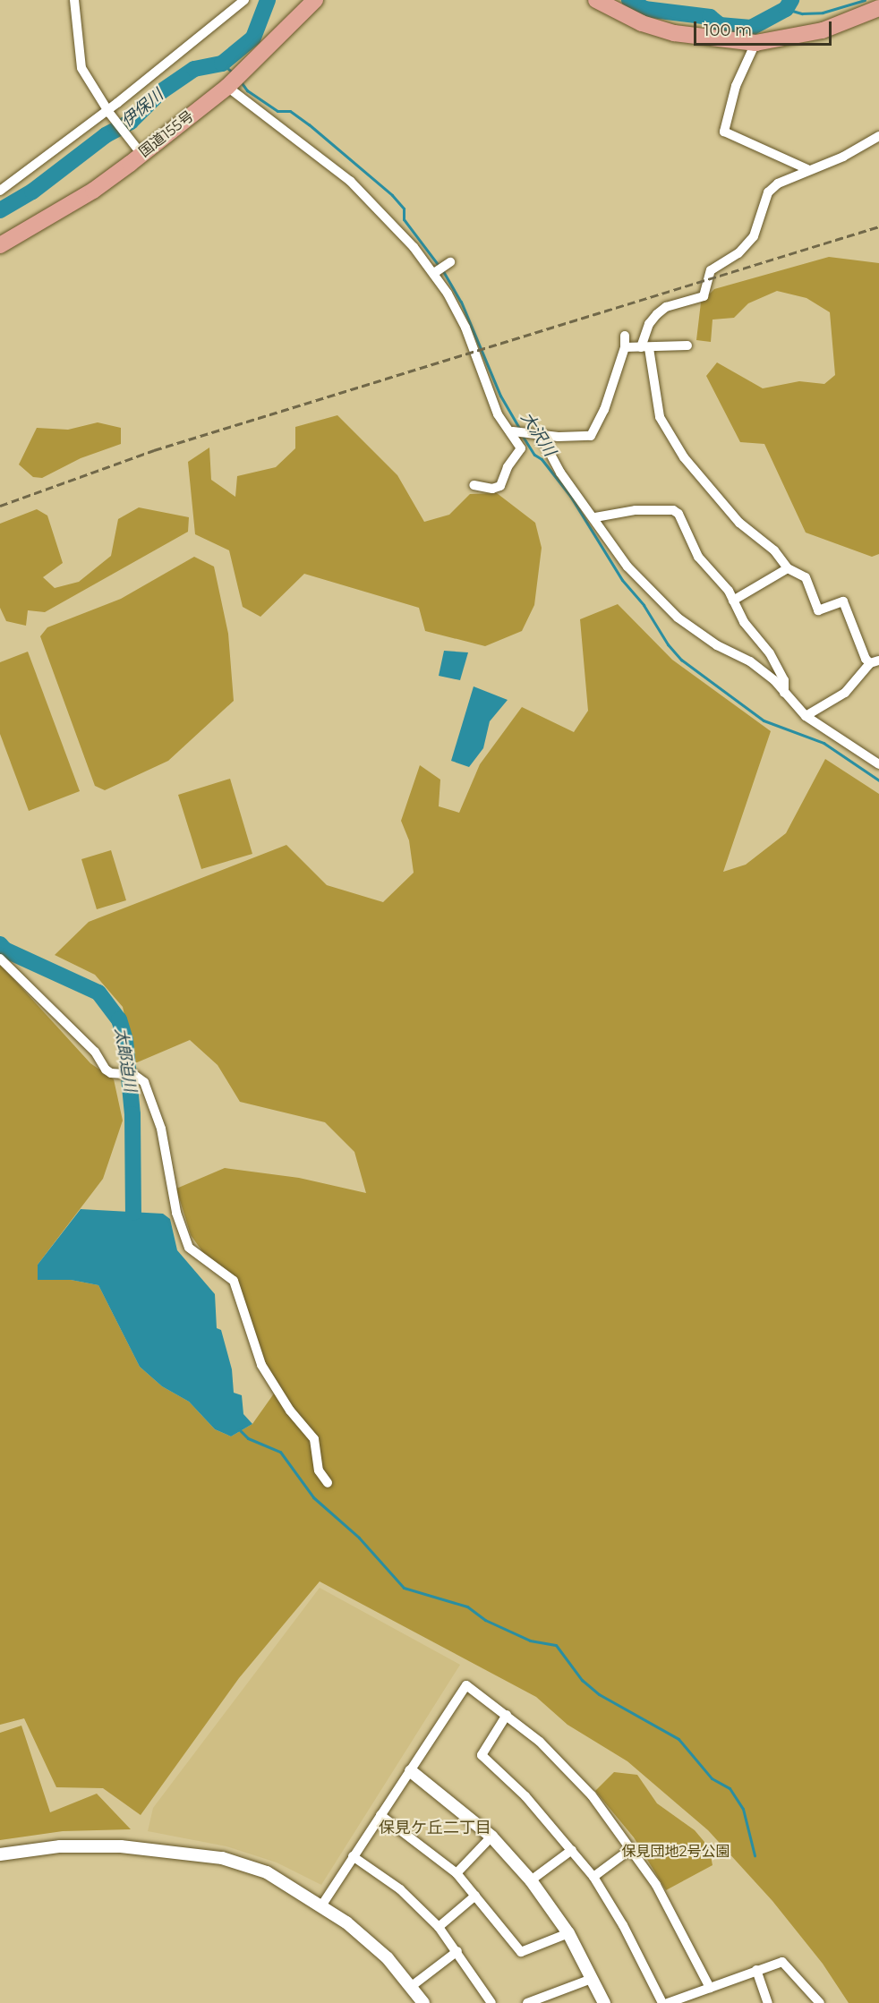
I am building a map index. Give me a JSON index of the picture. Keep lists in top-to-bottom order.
{
  "streets": {
    "highway": ["国道155号"]
  },
  "districts": ["保見ケ丘二丁目"],
  "water": ["伊保川", "大沢川", "太郎迫川"],
  "parks": ["保見団地2号公園"],
  "scale_bar": "100 m"
}
